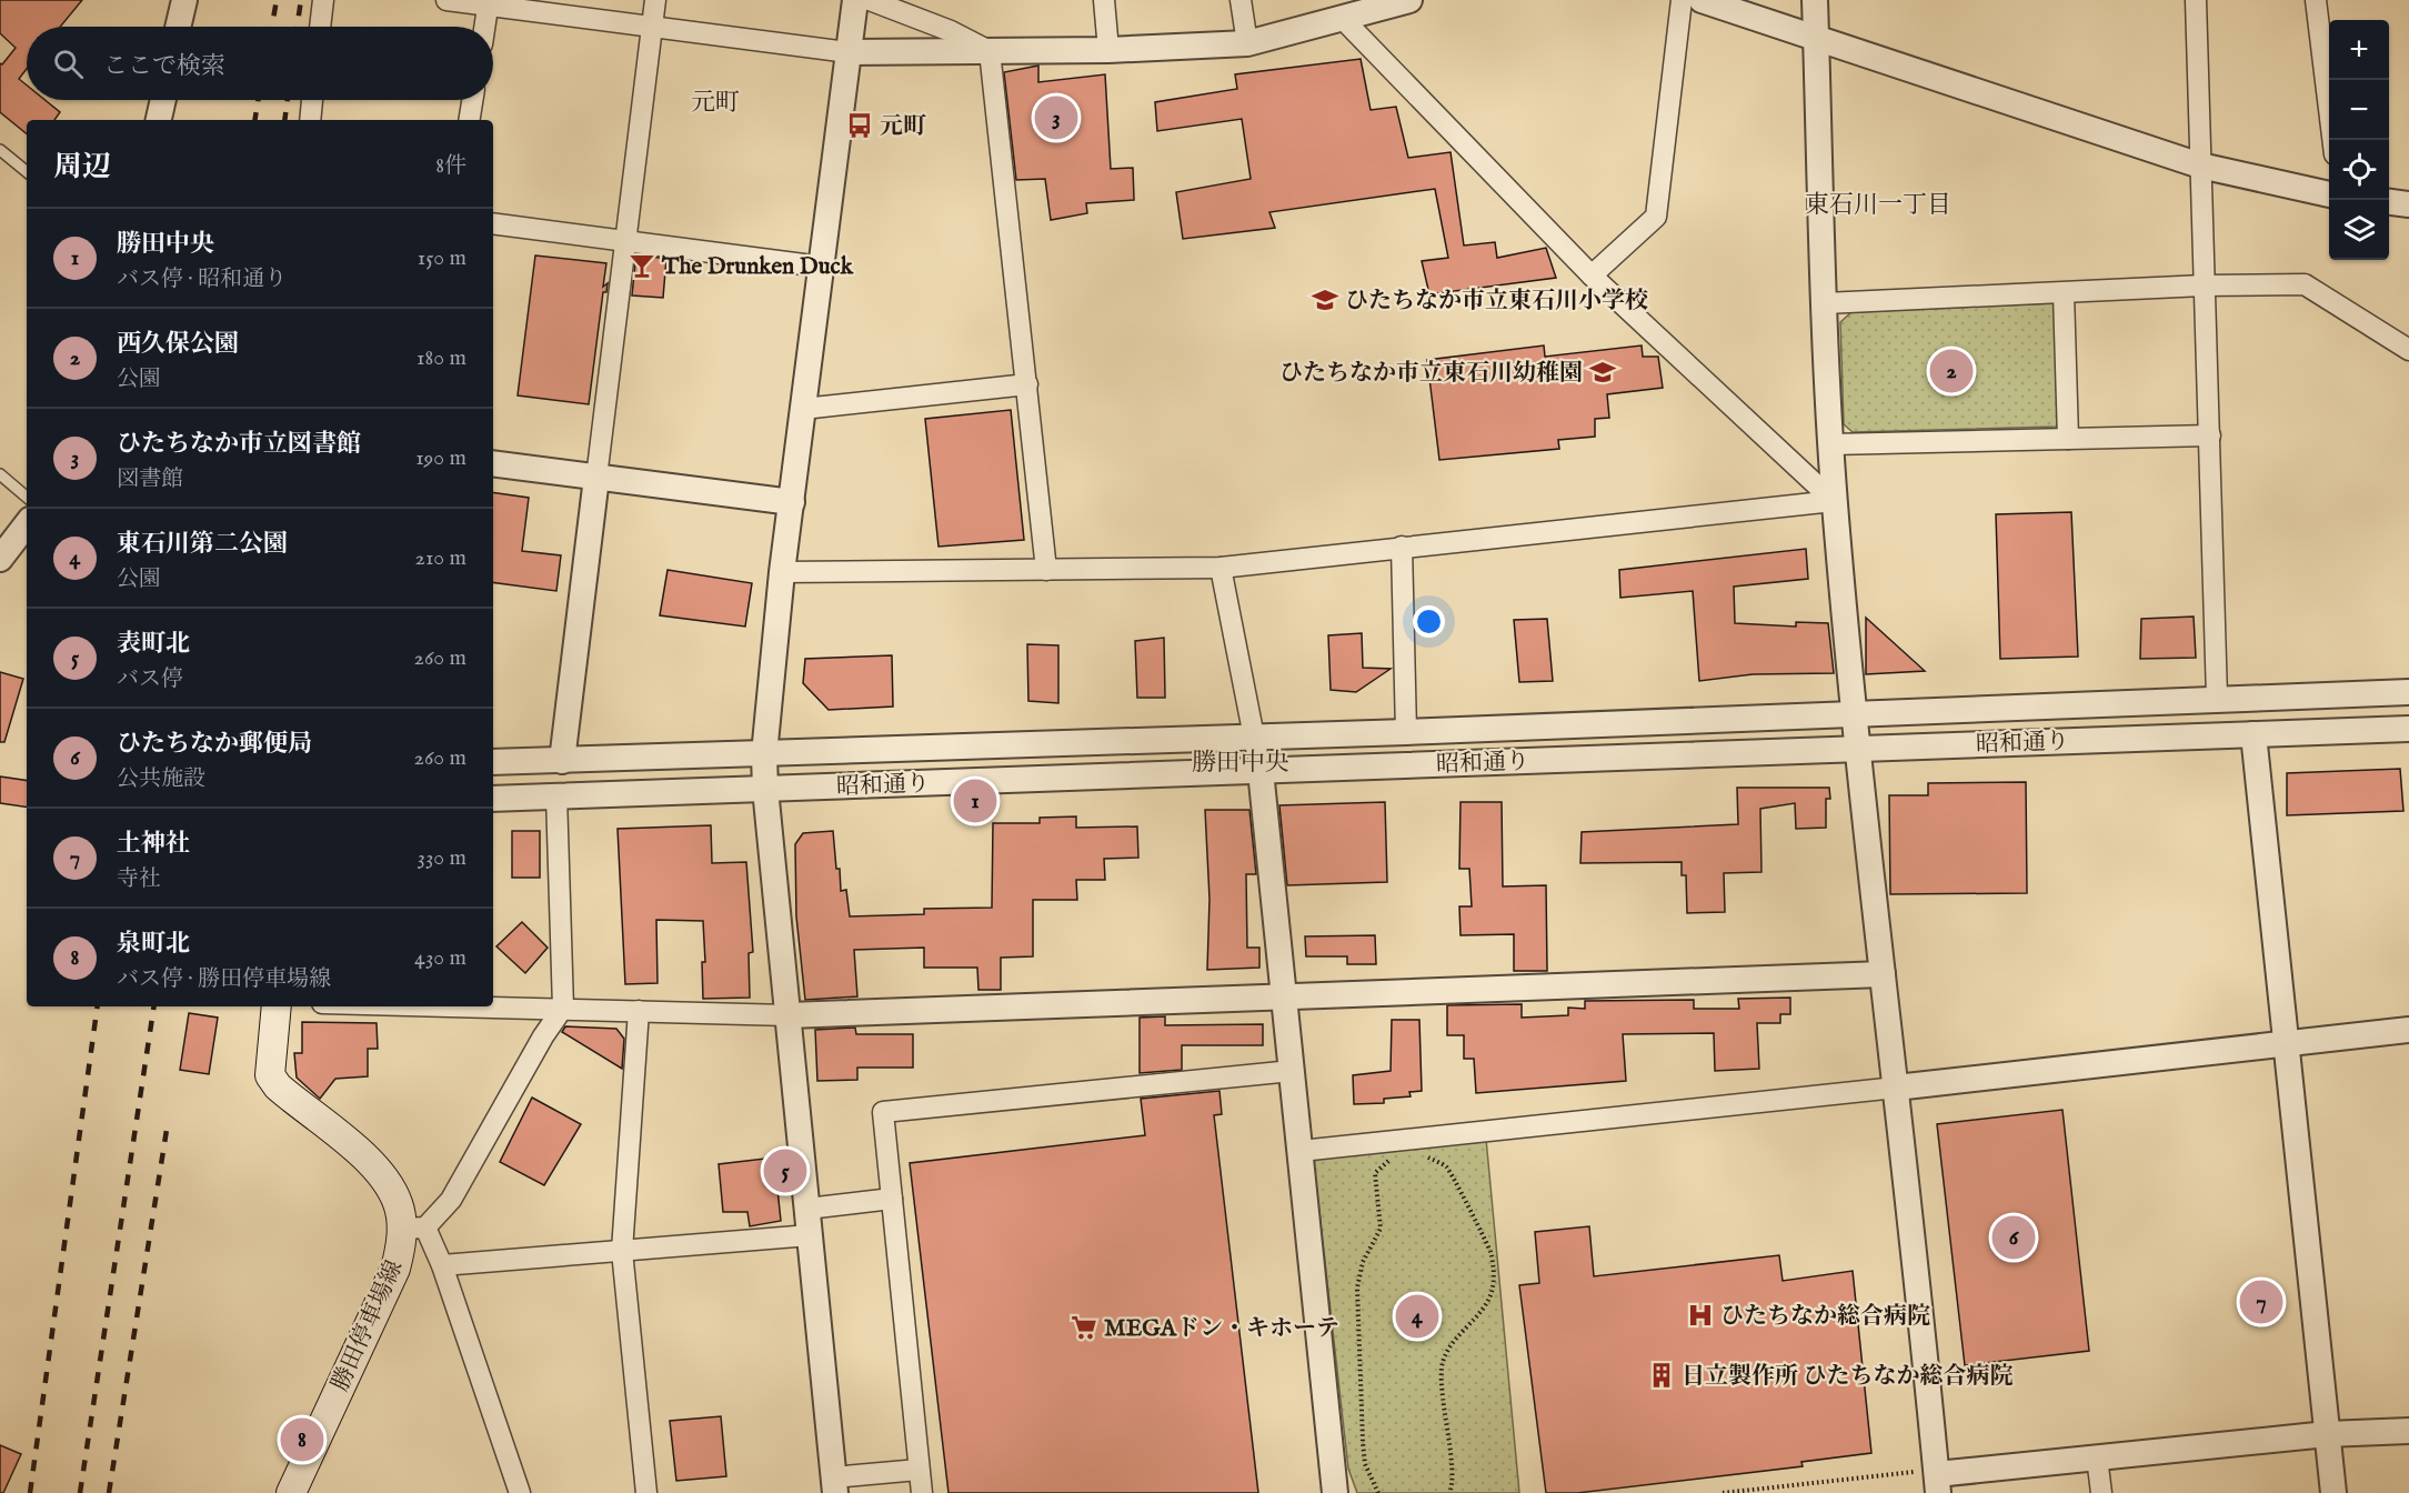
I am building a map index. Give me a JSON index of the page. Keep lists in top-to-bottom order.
{
  "streets": {
    "main road": ["勝田停車場線"],
    "street": ["昭和通り"]
  },
  "districts": ["元町", "東石川一丁目", "勝田中央"],
  "places": {
    "bus stop": ["元町"],
    "bar": ["The Drunken Duck"],
    "school or university": ["ひたちなか市立東石川小学校", "ひたちなか市立東石川幼稚園"],
    "hospital": ["ひたちなか総合病院"],
    "supermarket": ["MEGAドン・キホーテ"],
    "building": ["日立製作所 ひたちなか総合病院"]
  },
  "page": {
    "map_buttons": ["+", "−"],
    "search": "ここで検索",
    "pins": [
      "3",
      "2",
      "1",
      "5",
      "6",
      "7",
      "4",
      "8"
    ],
    "heading": ["周辺", "8件"],
    "list": [
      {
        "mark": "1",
        "name": "勝田中央",
        "note": "バス停 · 昭和通り",
        "value": "150 m"
      },
      {
        "mark": "2",
        "name": "西久保公園",
        "note": "公園",
        "value": "180 m"
      },
      {
        "mark": "3",
        "name": "ひたちなか市立図書館",
        "note": "図書館",
        "value": "190 m"
      },
      {
        "mark": "4",
        "name": "東石川第二公園",
        "note": "公園",
        "value": "210 m"
      },
      {
        "mark": "5",
        "name": "表町北",
        "note": "バス停",
        "value": "260 m"
      },
      {
        "mark": "6",
        "name": "ひたちなか郵便局",
        "note": "公共施設",
        "value": "260 m"
      },
      {
        "mark": "7",
        "name": "土神社",
        "note": "寺社",
        "value": "330 m"
      },
      {
        "mark": "8",
        "name": "泉町北",
        "note": "バス停 · 勝田停車場線",
        "value": "430 m"
      }
    ]
  }
}
